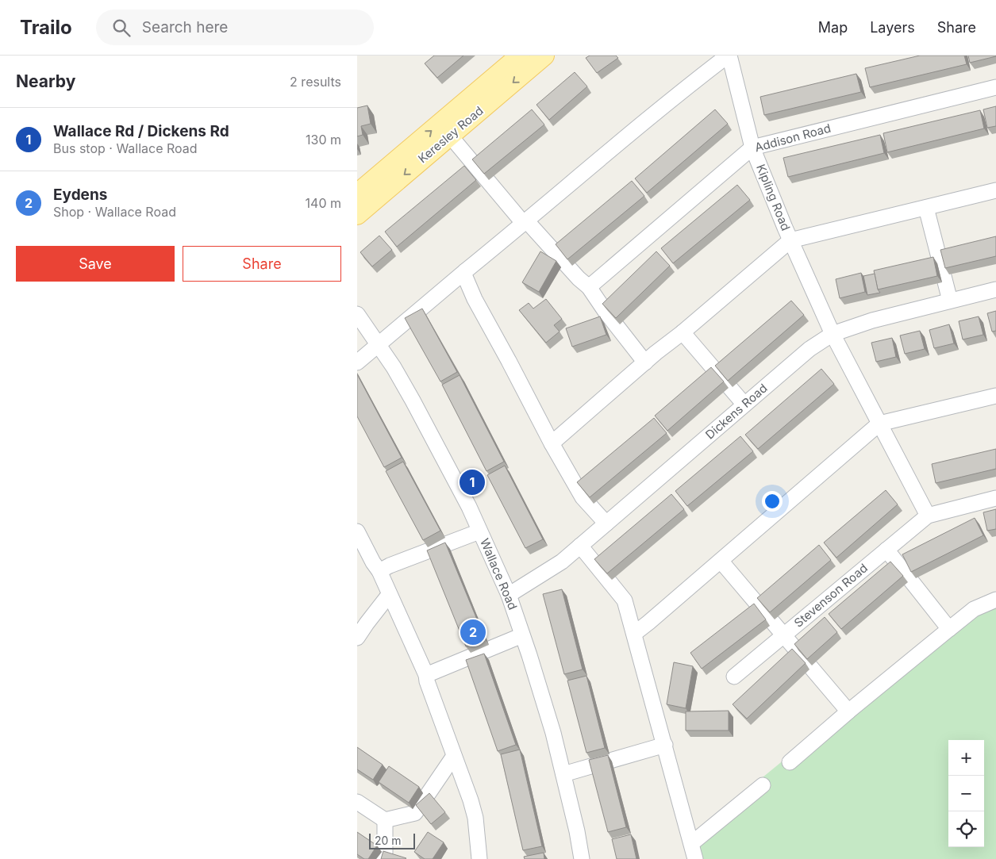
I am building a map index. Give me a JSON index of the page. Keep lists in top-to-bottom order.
{
  "streets": {
    "main road": ["Keresley Road"],
    "street": [
      "Addison Road",
      "Kipling Road",
      "Dickens Road",
      "Wallace Road",
      "Stevenson Road"
    ]
  },
  "crossings": [
    ["Addison Road", "Kipling Road"],
    ["Kipling Road", "Dickens Road"],
    ["Dickens Road", "Wallace Road"]
  ],
  "scale_bar": "20 m",
  "page": {
    "header": "Trailo",
    "search": "Search here",
    "nav": ["Map", "Layers", "Share"],
    "heading": ["Nearby", "2 results"],
    "list": [
      {
        "mark": "1",
        "name": "Wallace Rd / Dickens Rd",
        "note": "Bus stop · Wallace Road",
        "value": "130 m"
      },
      {
        "mark": "2",
        "name": "Eydens",
        "note": "Shop · Wallace Road",
        "value": "140 m"
      }
    ],
    "buttons": ["Save", "Share"],
    "pins": ["1", "2"],
    "map_buttons": ["+", "−"],
    "scale": "20 m"
  }
}
